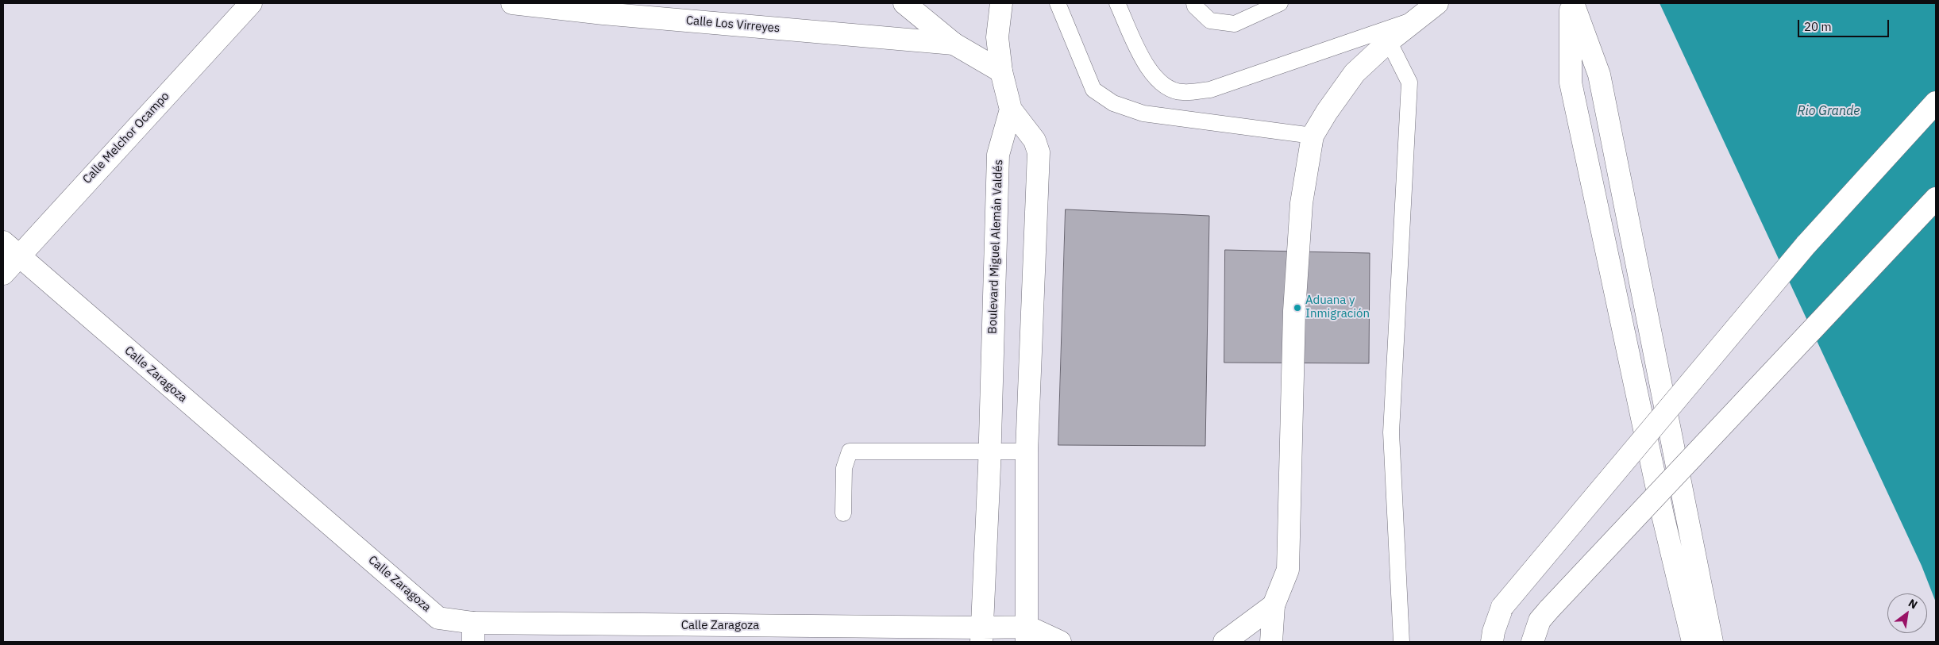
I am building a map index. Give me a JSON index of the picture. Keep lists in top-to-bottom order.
{
  "streets": {
    "main road": [
      "Calle Los Virreyes",
      "Calle Melchor Ocampo",
      "Boulevard Miguel Alemán Valdés",
      "Calle Zaragoza"
    ]
  },
  "crossings": [
    ["Calle Melchor Ocampo", "Calle Zaragoza"],
    ["Boulevard Miguel Alemán Valdés", "Calle Zaragoza"]
  ],
  "water": ["Rio Grande"],
  "places": ["Aduana y Inmigración"],
  "scale_bar": "20 m",
  "north": "top right"
}
